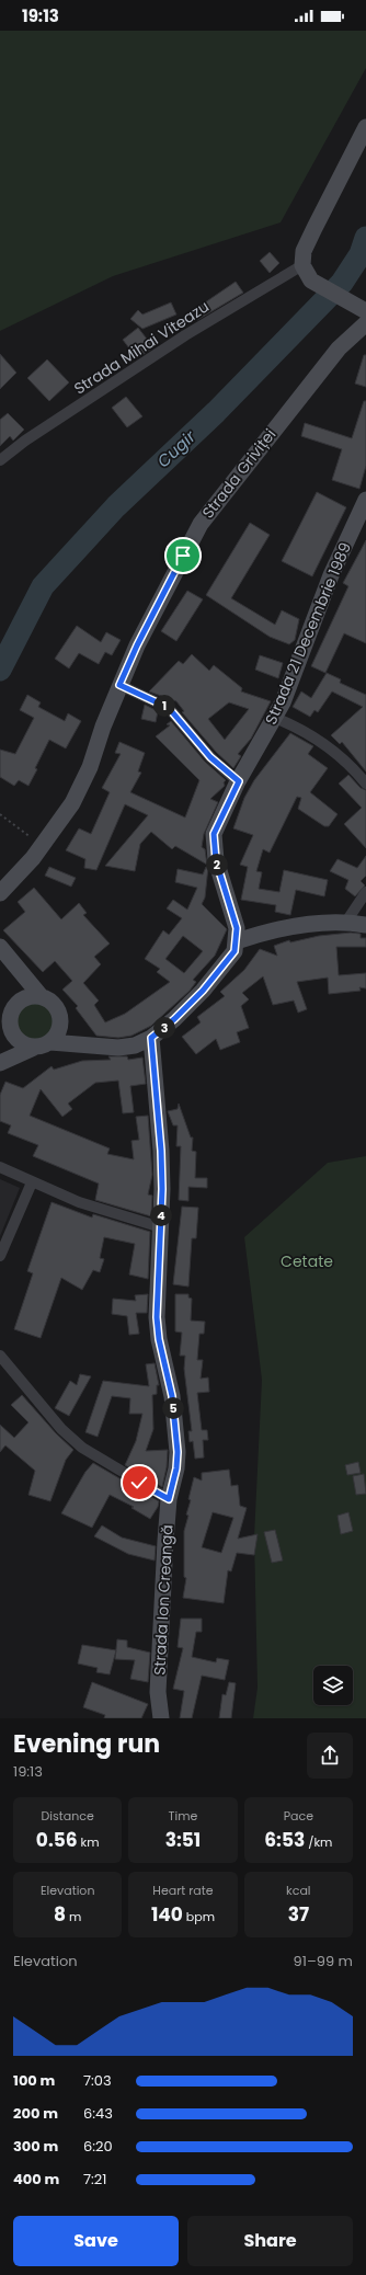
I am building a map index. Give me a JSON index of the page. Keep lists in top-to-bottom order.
{
  "streets": {
    "main road": ["Strada Griviței", "Strada 21 Decembrie 1989", "Strada Ion Creangă"],
    "street": ["Strada Mihai Viteazu"]
  },
  "water": ["Cugir"],
  "parks": ["Cetate"],
  "page": {
    "status": "19:13",
    "pins": [
      "1",
      "2",
      "3",
      "4",
      "5"
    ],
    "heading": ["Evening run", "19:13"],
    "stats": [
      ["Distance", "0.56 km"],
      ["Time", "3:51"],
      ["Pace", "6:53 /km"],
      ["Elevation", "8 m"],
      ["Heart rate", "140 bpm"],
      ["kcal", "37"]
    ],
    "chart": ["Elevation", "91–99 m"],
    "list": [
      {
        "name": "100 m",
        "note": "7:03"
      },
      {
        "name": "200 m",
        "note": "6:43"
      },
      {
        "name": "300 m",
        "note": "6:20"
      },
      {
        "name": "400 m",
        "note": "7:21"
      }
    ],
    "buttons": ["Save", "Share"]
  }
}
